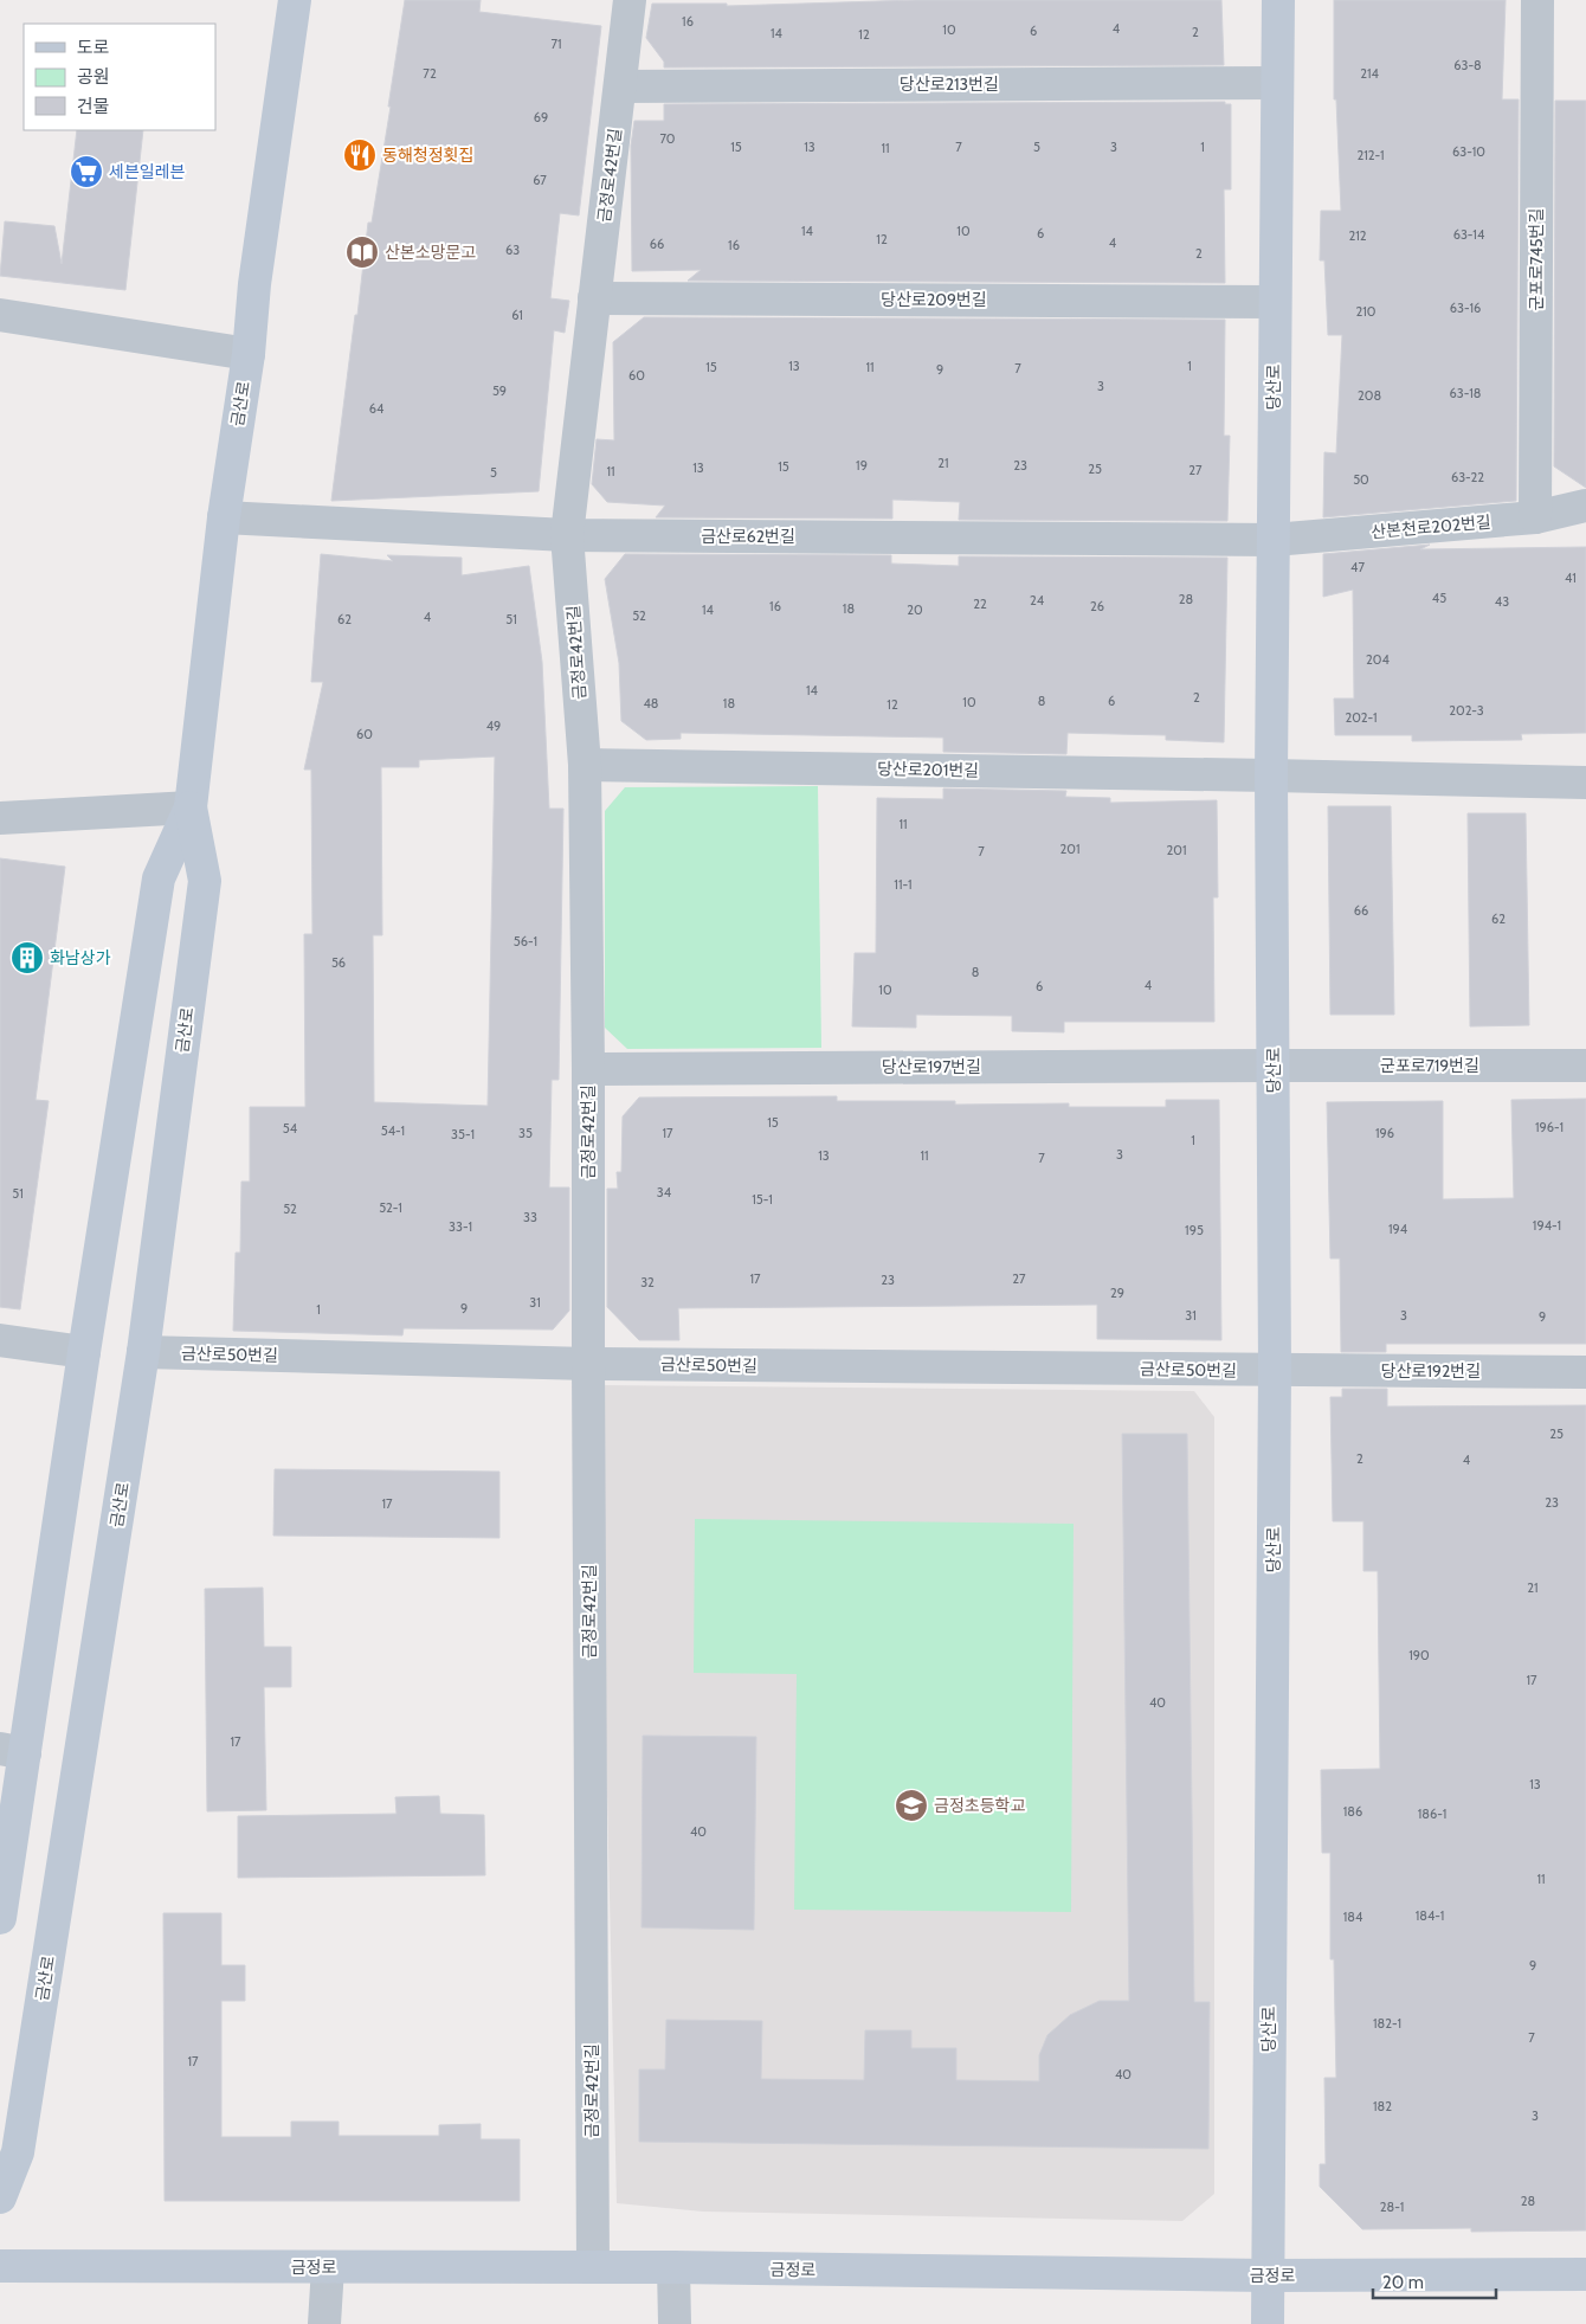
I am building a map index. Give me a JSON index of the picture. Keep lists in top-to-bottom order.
{
  "streets": {
    "street": [
      "당산로213번길",
      "금정로42번길",
      "군포로745번길",
      "당산로209번길",
      "당산로",
      "금산로",
      "산본천로202번길",
      "금산로62번길",
      "당산로201번길",
      "군포로719번길",
      "당산로197번길",
      "금산로50번길",
      "당산로192번길",
      "금정로"
    ]
  },
  "crossings": [
    ["당산로213번길", "금정로42번길"],
    ["당산로213번길", "당산로"],
    ["금정로42번길", "당산로209번길"],
    ["금정로42번길", "금산로62번길"],
    ["금정로42번길", "당산로201번길"],
    ["금정로42번길", "당산로197번길"],
    ["금정로42번길", "금산로50번길"],
    ["금정로42번길", "금정로"],
    ["군포로745번길", "산본천로202번길"],
    ["당산로209번길", "당산로"],
    ["당산로", "산본천로202번길"],
    ["당산로", "금산로62번길"],
    ["당산로", "당산로201번길"],
    ["당산로", "군포로719번길"],
    ["당산로", "당산로197번길"],
    ["당산로", "금산로50번길"],
    ["당산로", "당산로192번길"],
    ["당산로", "금정로"],
    ["금산로", "금산로62번길"],
    ["금산로", "금산로50번길"],
    ["산본천로202번길", "금산로62번길"],
    ["군포로719번길", "당산로197번길"],
    ["금산로50번길", "당산로192번길"]
  ],
  "places": {
    "restaurant": ["동해청정횟집"],
    "supermarket": ["세븐일레븐"],
    "library": ["산본소망문고"],
    "building": ["화남상가"],
    "school or university": ["금정초등학교"]
  },
  "house_numbers": [
    "16",
    "4",
    "10",
    "6",
    "2",
    "14",
    "12",
    "71",
    "63-8",
    "72",
    "214",
    "69",
    "70",
    "15",
    "13",
    "7",
    "5",
    "3",
    "1",
    "11",
    "63-10",
    "212-1",
    "67",
    "14",
    "10",
    "6",
    "63-14",
    "212",
    "12",
    "4",
    "66",
    "16",
    "63",
    "2",
    "63-16",
    "210",
    "61",
    "13",
    "1",
    "15",
    "11",
    "7",
    "9",
    "60",
    "3",
    "59",
    "63-18",
    "208",
    "64",
    "21",
    "19",
    "23",
    "15",
    "13",
    "25",
    "27",
    "11",
    "5",
    "63-22",
    "50",
    "47",
    "41",
    "45",
    "28",
    "24",
    "43",
    "22",
    "16",
    "26",
    "18",
    "14",
    "20",
    "52",
    "4",
    "62",
    "51",
    "204",
    "14",
    "2",
    "8",
    "6",
    "10",
    "48",
    "18",
    "12",
    "202-3",
    "202-1",
    "49",
    "60",
    "11",
    "201",
    "201",
    "7",
    "11-1",
    "66",
    "62",
    "56-1",
    "56",
    "8",
    "4",
    "6",
    "10",
    "15",
    "196-1",
    "54",
    "54-1",
    "35",
    "17",
    "196",
    "35-1",
    "1",
    "3",
    "13",
    "11",
    "7",
    "34",
    "51",
    "15-1",
    "52-1",
    "52",
    "33",
    "194-1",
    "33-1",
    "194",
    "195",
    "17",
    "27",
    "23",
    "32",
    "29",
    "31",
    "9",
    "1",
    "31",
    "3",
    "9",
    "25",
    "2",
    "4",
    "23",
    "17",
    "21",
    "190",
    "17",
    "40",
    "17",
    "13",
    "186",
    "186-1",
    "40",
    "11",
    "184-1",
    "184",
    "9",
    "182-1",
    "7",
    "17",
    "40",
    "182",
    "3",
    "28",
    "28-1"
  ],
  "legend": ["도로", "공원", "건물"],
  "scale_bar": "20 m"
}
